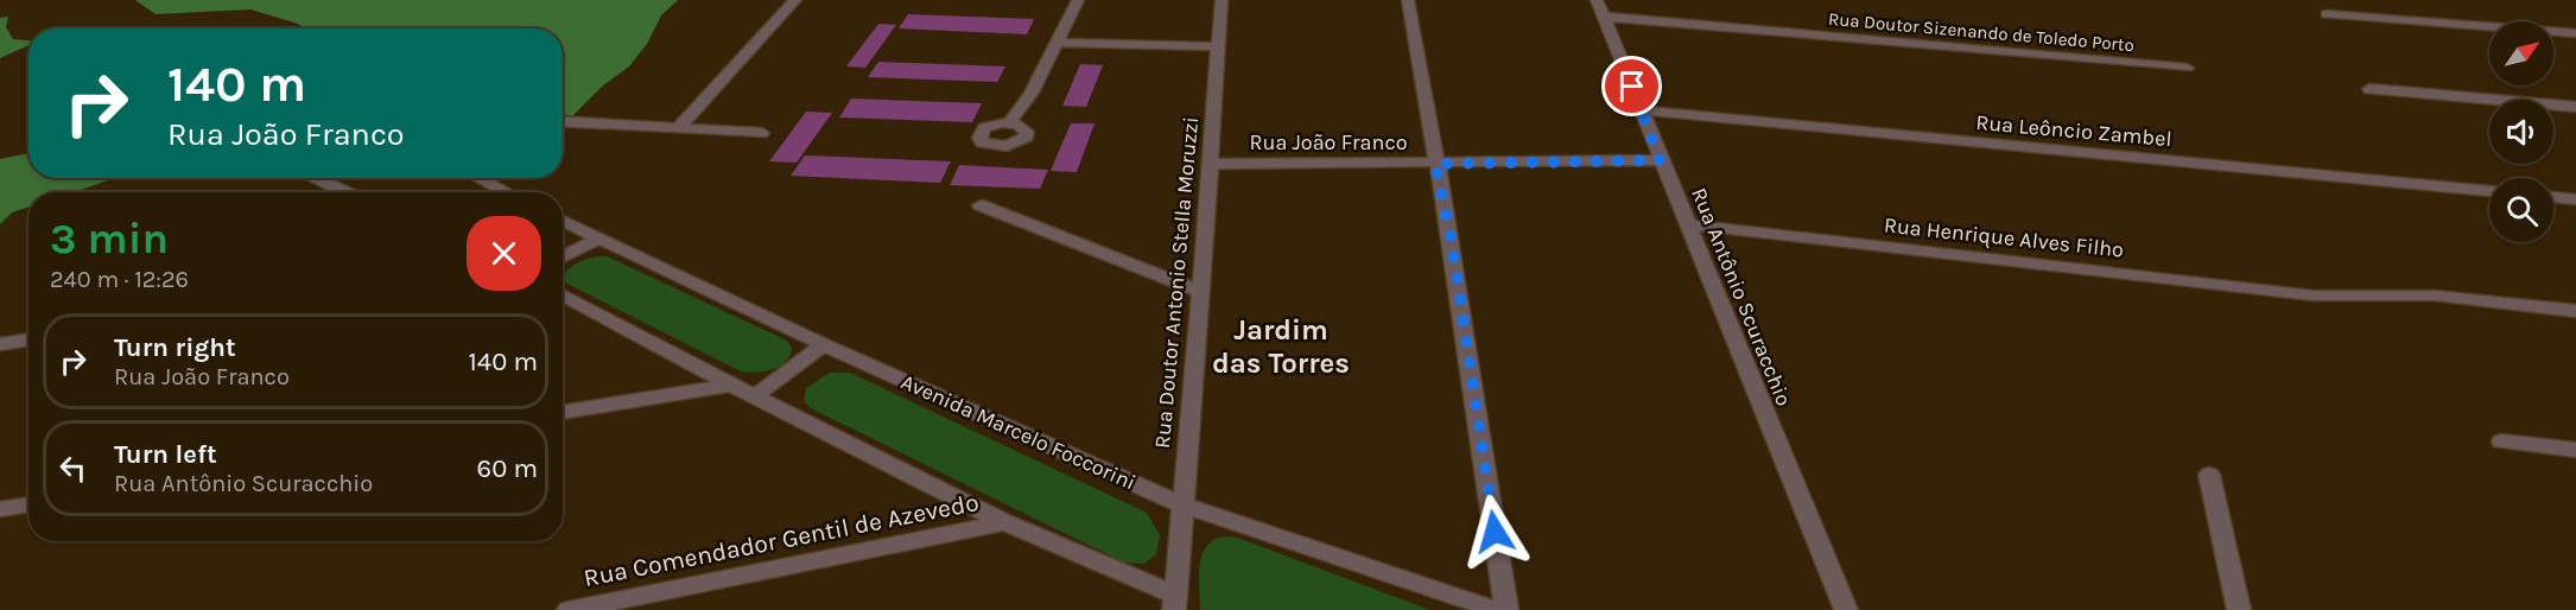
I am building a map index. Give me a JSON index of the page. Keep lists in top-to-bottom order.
{
  "streets": {
    "street": [
      "Rua Doutor Sizenando de Toledo Porto",
      "Rua Leôncio Zambel",
      "Rua João Franco",
      "Rua Henrique Alves Filho",
      "Rua Doutor Antonio Stella Moruzzi",
      "Rua Antônio Scuracchio",
      "Avenida Marcelo Foccorini",
      "Rua Comendador Gentil de Azevedo"
    ]
  },
  "crossings": [
    ["Rua Doutor Sizenando de Toledo Porto", "Rua Antônio Scuracchio"],
    ["Rua Leôncio Zambel", "Rua Antônio Scuracchio"],
    ["Rua João Franco", "Rua Doutor Antonio Stella Moruzzi"],
    ["Rua João Franco", "Rua Antônio Scuracchio"],
    ["Rua Henrique Alves Filho", "Rua Antônio Scuracchio"],
    ["Rua Doutor Antonio Stella Moruzzi", "Avenida Marcelo Foccorini"]
  ],
  "districts": ["Jardim das Torres"],
  "north": "top right",
  "page": {
    "turn": ["140 m", "Rua João Franco"],
    "heading": ["3 min", "240 m · 12:26"],
    "list": [
      {
        "name": "Turn right",
        "note": "Rua João Franco",
        "value": "140 m"
      },
      {
        "name": "Turn left",
        "note": "Rua Antônio Scuracchio",
        "value": "60 m"
      }
    ]
  }
}
